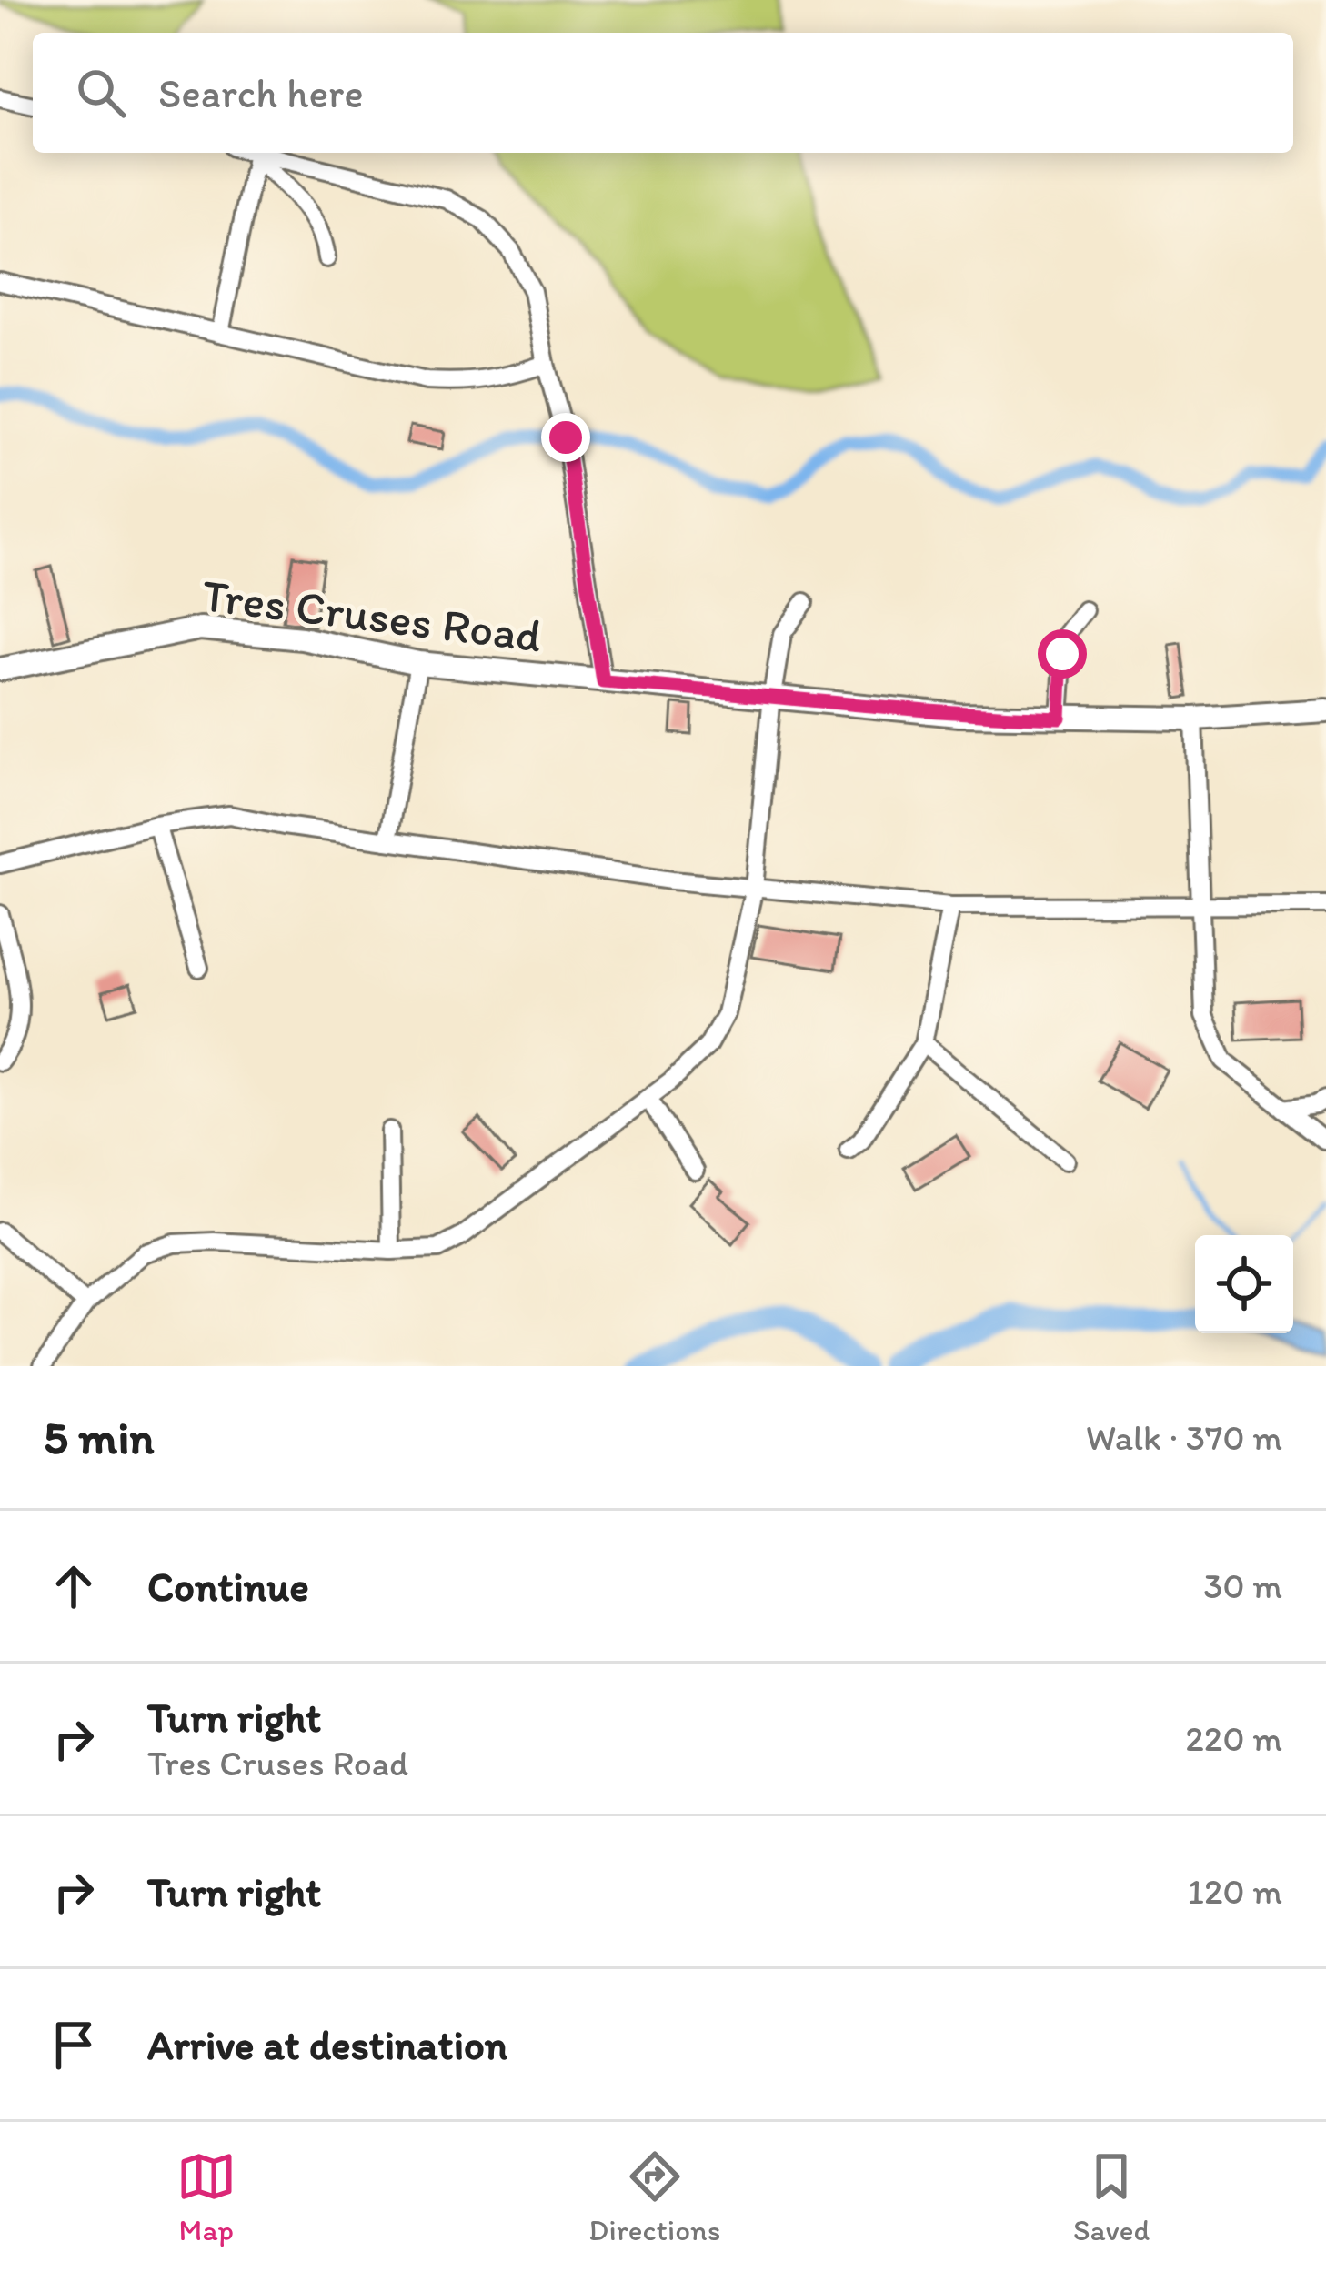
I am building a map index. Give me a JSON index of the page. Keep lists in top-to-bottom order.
{
  "streets": {
    "main road": ["Tres Cruses Road"]
  },
  "page": {
    "search": "Search here",
    "heading": ["5 min", "Walk · 370 m"],
    "list": [
      ["Continue", "30 m"],
      ["Turn right", "Tres Cruses Road", "220 m"],
      ["Turn right", "120 m"],
      "Arrive at destination"
    ],
    "nav": ["Map", "Directions", "Saved"]
  }
}
